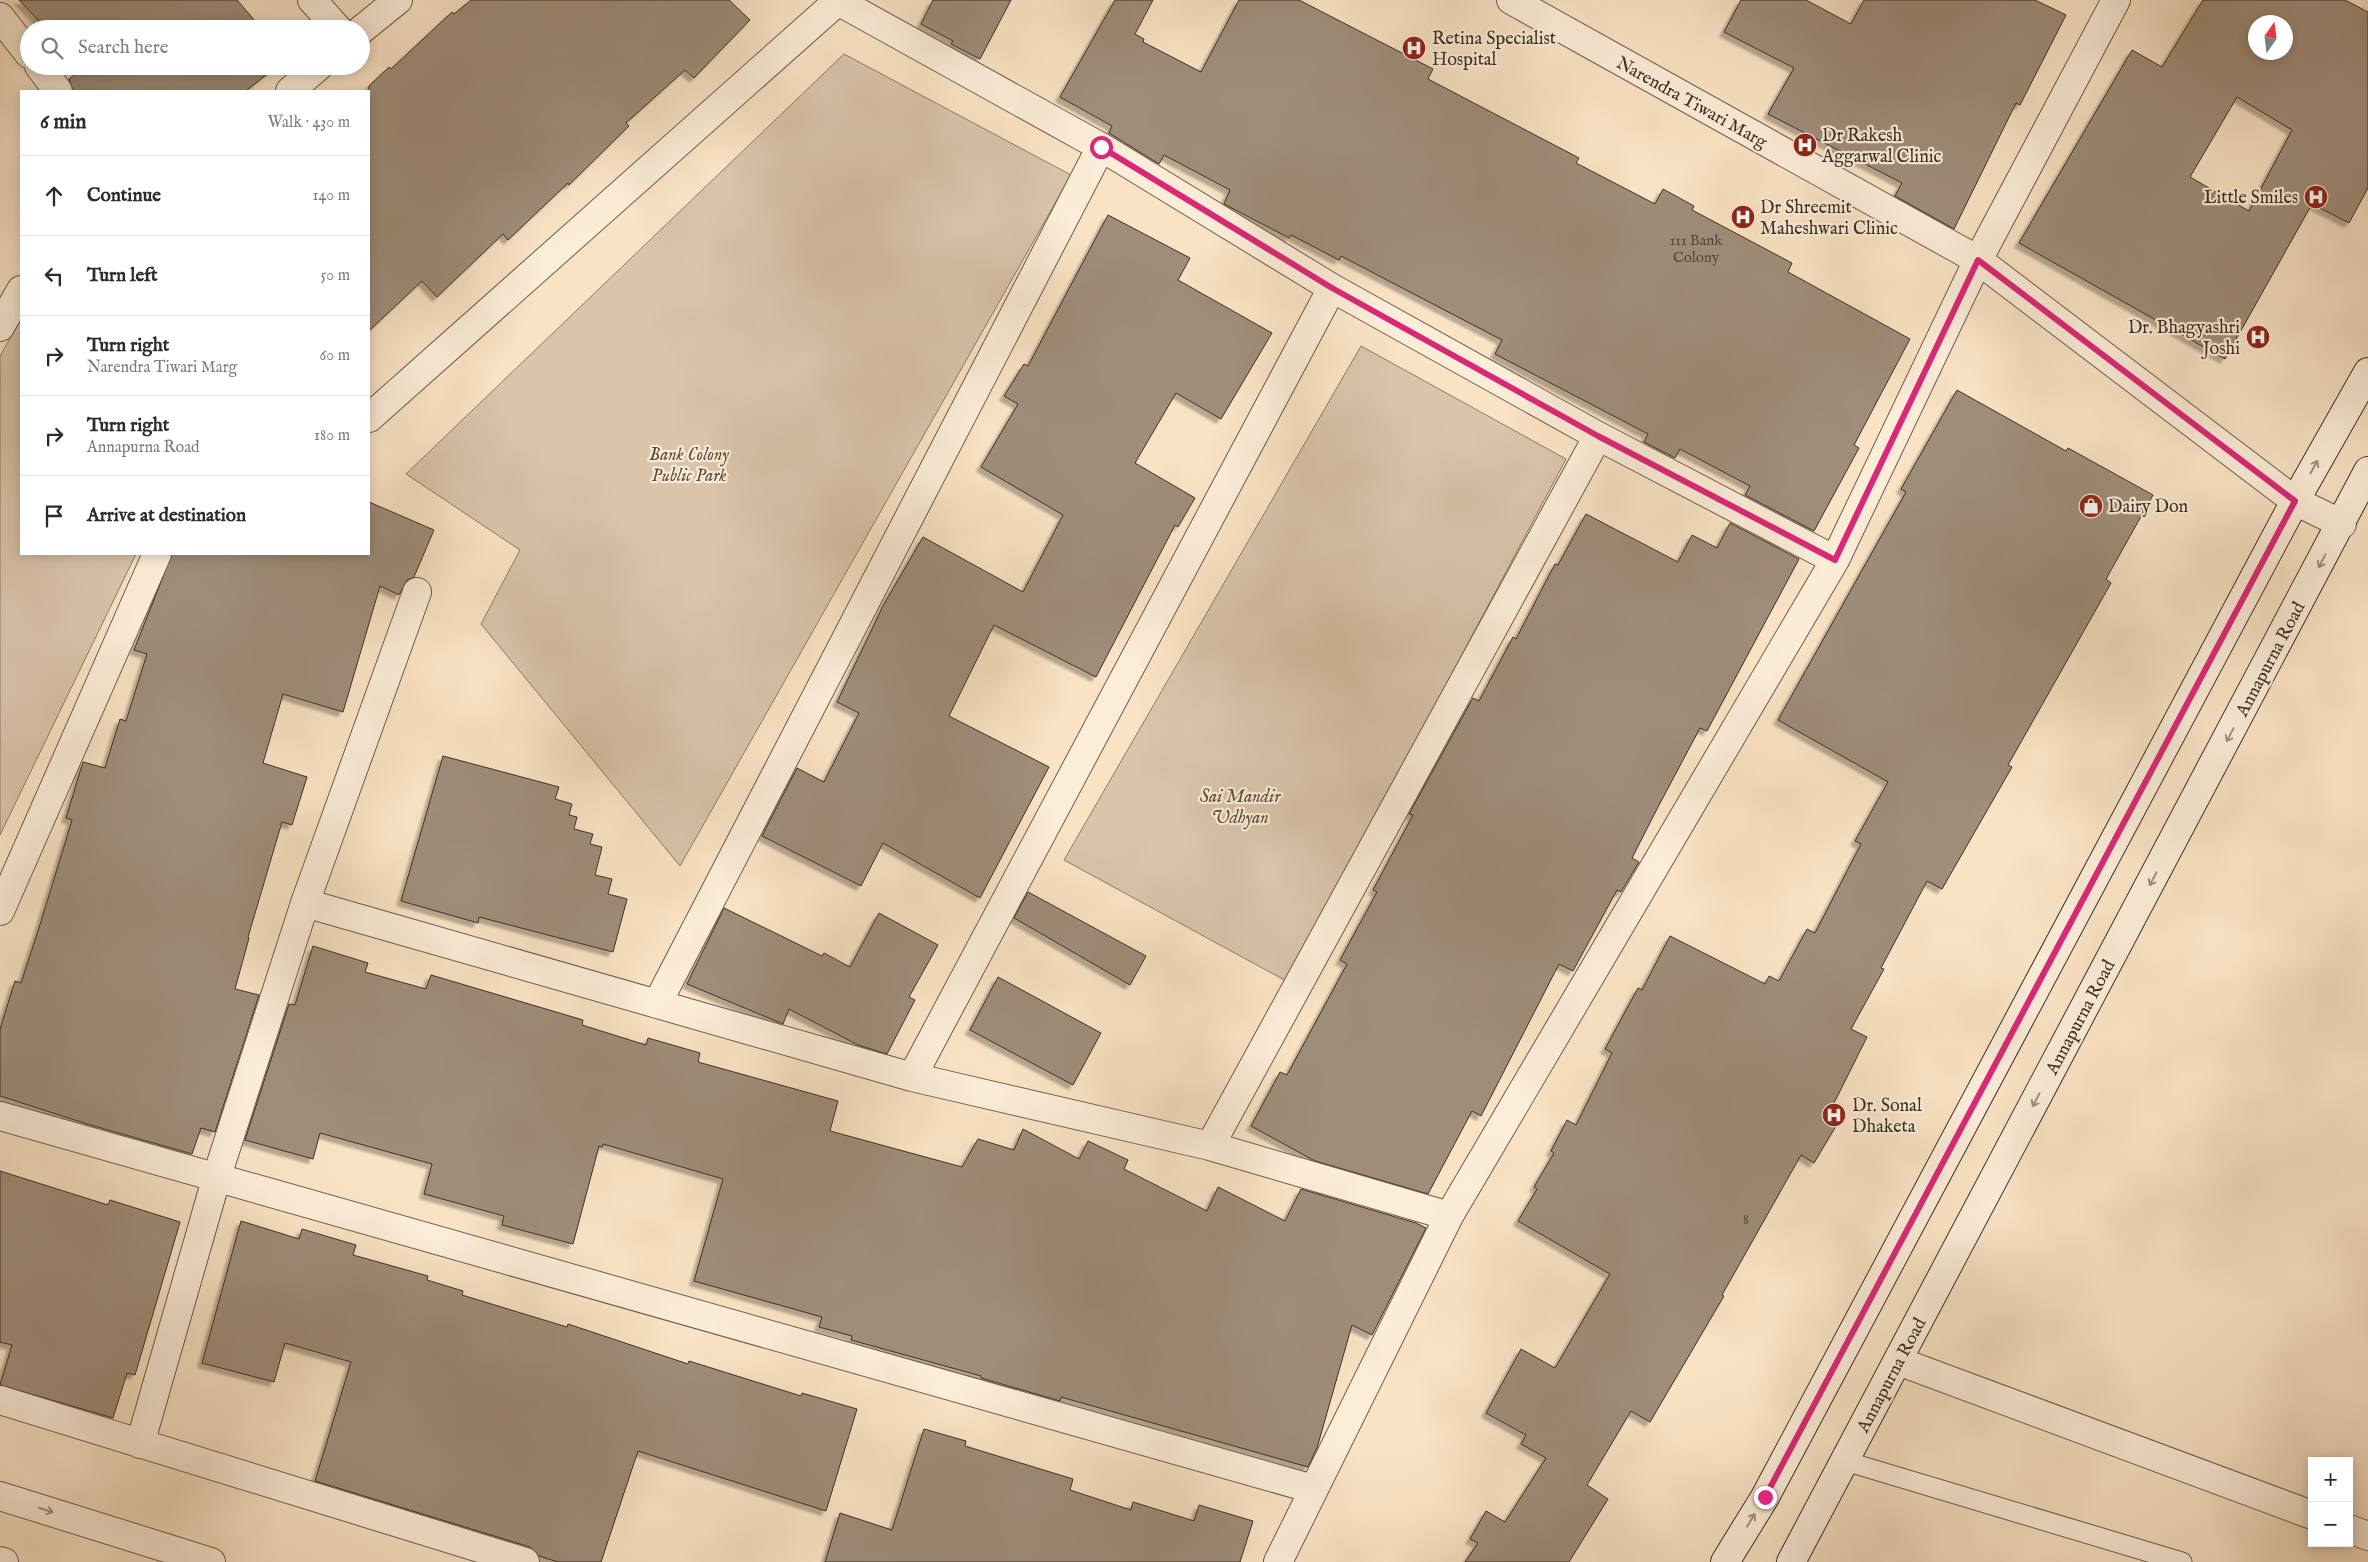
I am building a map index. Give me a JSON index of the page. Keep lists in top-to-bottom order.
{
  "streets": {
    "street": ["Narendra Tiwari Marg", "Annapurna Road"]
  },
  "crossings": [
    ["Narendra Tiwari Marg", "Annapurna Road"]
  ],
  "parks": ["Bank Colony Public Park", "Sai Mandir Udhyan"],
  "places": {
    "hospital": [
      "Retina Specialist Hospital",
      "Dr Rakesh Aggarwal Clinic",
      "Little Smiles",
      "Dr Shreemit Maheshwari Clinic",
      "Dr. Bhagyashri Joshi",
      "Dr. Sonal Dhaketa"
    ],
    "shop": ["Dairy Don"]
  },
  "house_numbers": ["111 Bank Colony", "8"],
  "north": "top",
  "page": {
    "search": "Search here",
    "heading": ["6 min", "Walk · 430 m"],
    "list": [
      ["Continue", "140 m"],
      ["Turn left", "50 m"],
      ["Turn right", "Narendra Tiwari Marg", "60 m"],
      ["Turn right", "Annapurna Road", "180 m"],
      "Arrive at destination"
    ],
    "map_buttons": ["+", "−"]
  }
}
